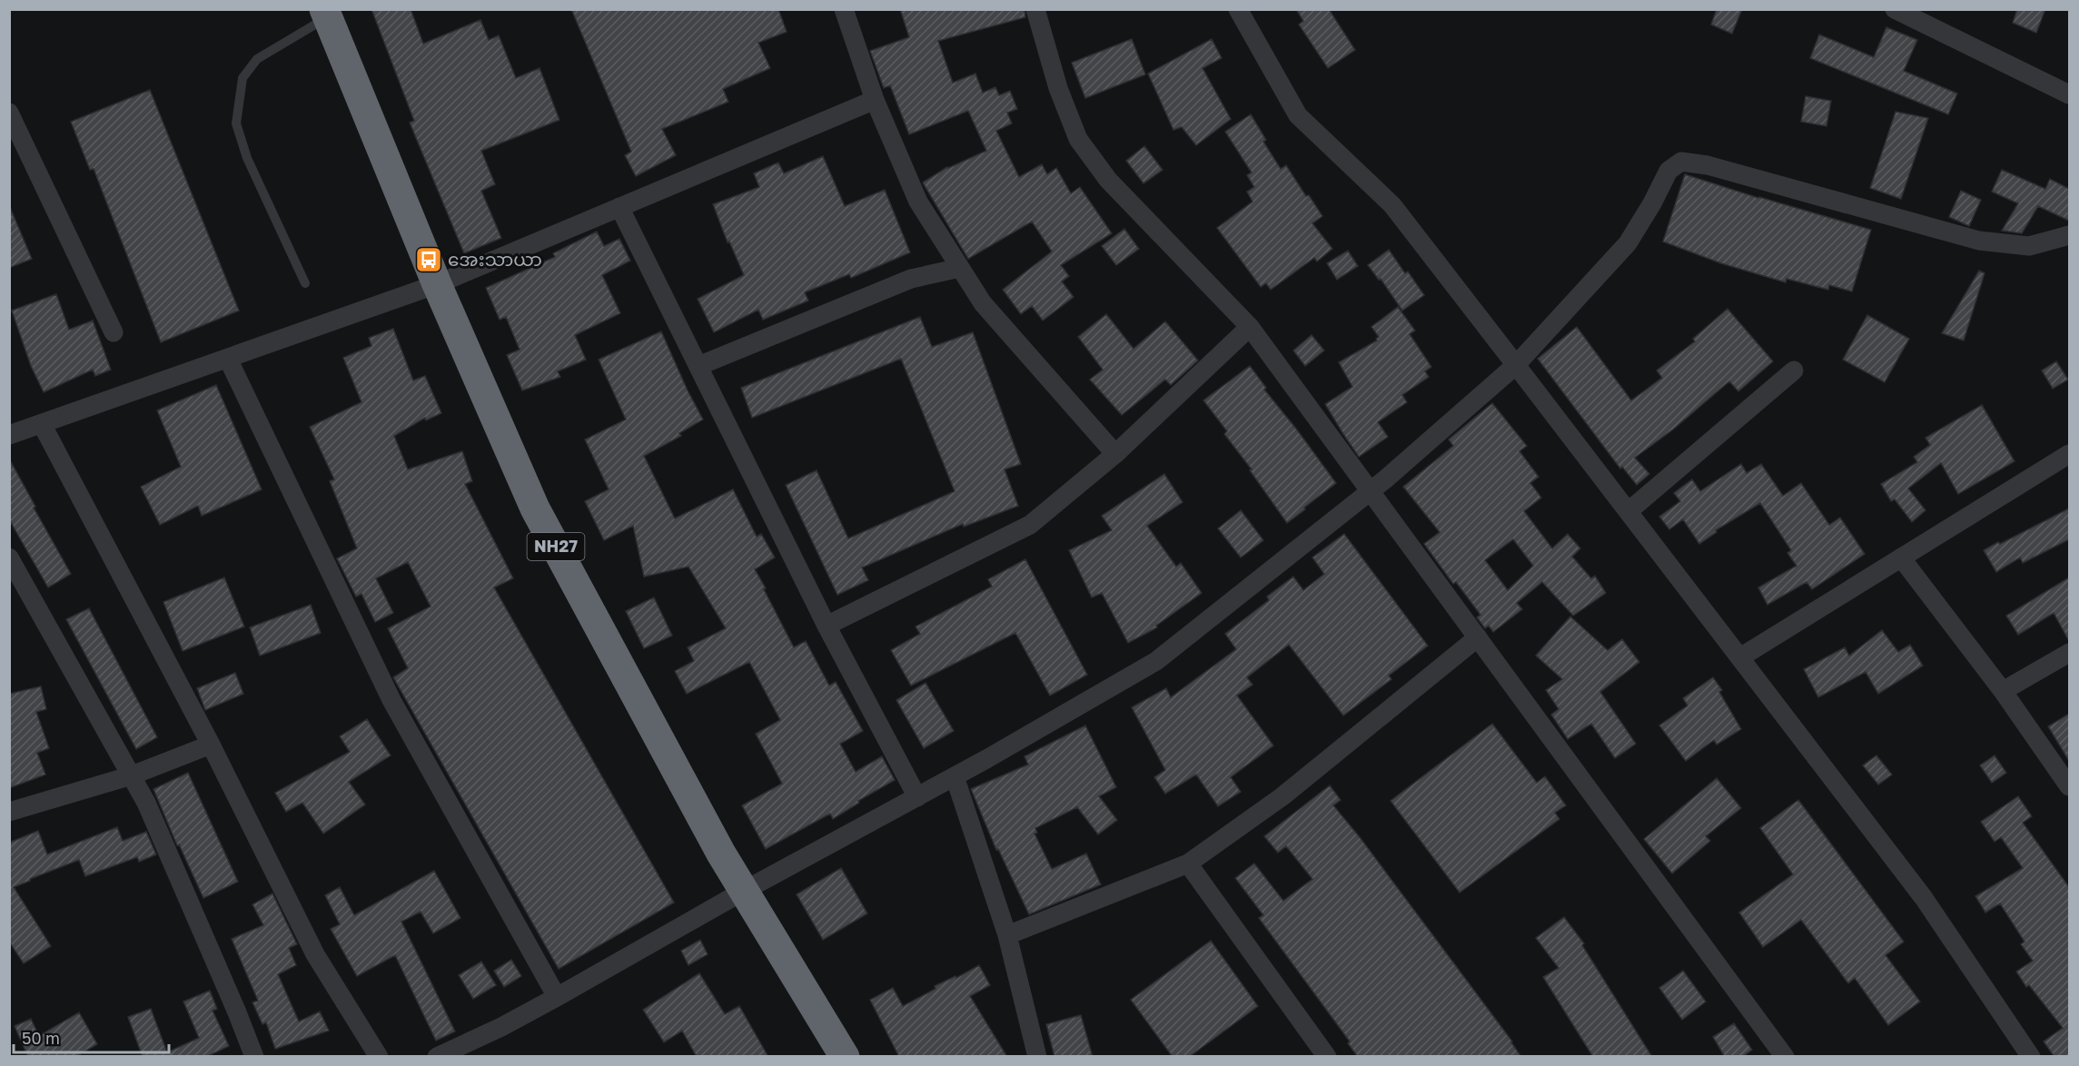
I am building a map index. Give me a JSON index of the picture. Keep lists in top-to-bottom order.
{
  "streets": {
    "highway": ["NH27"]
  },
  "places": {
    "bus stop": ["အေးသာယာ"]
  },
  "scale_bar": "50 m"
}
